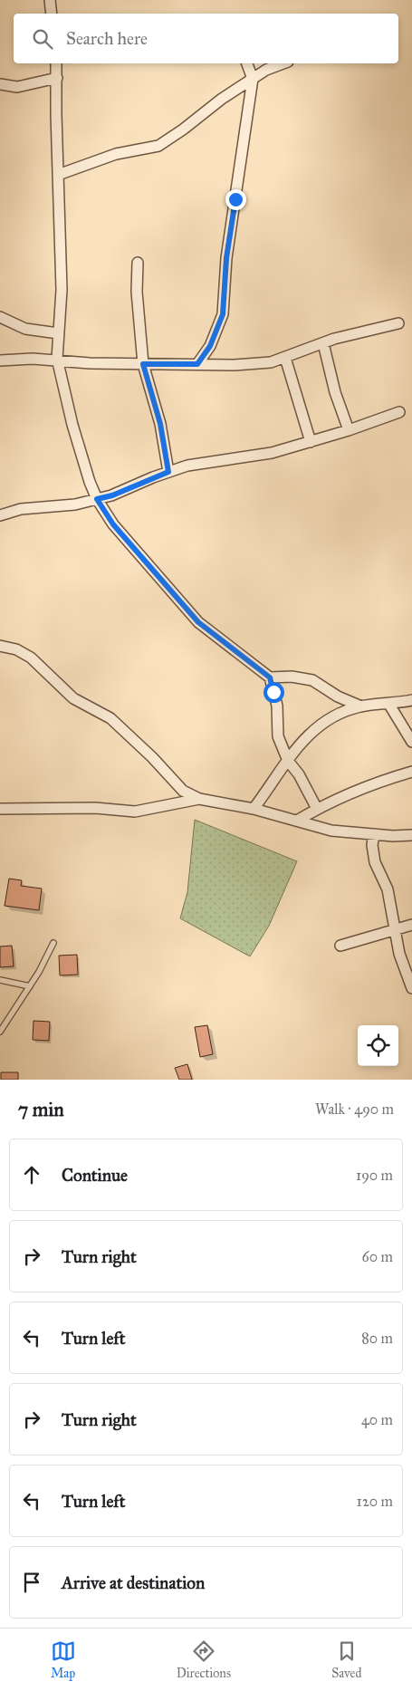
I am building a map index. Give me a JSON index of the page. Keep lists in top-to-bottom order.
{
  "page": {
    "search": "Search here",
    "heading": ["7 min", "Walk · 490 m"],
    "list": [
      ["Continue", "190 m"],
      ["Turn right", "60 m"],
      ["Turn left", "80 m"],
      ["Turn right", "40 m"],
      ["Turn left", "120 m"],
      "Arrive at destination"
    ],
    "nav": ["Map", "Directions", "Saved"]
  }
}
